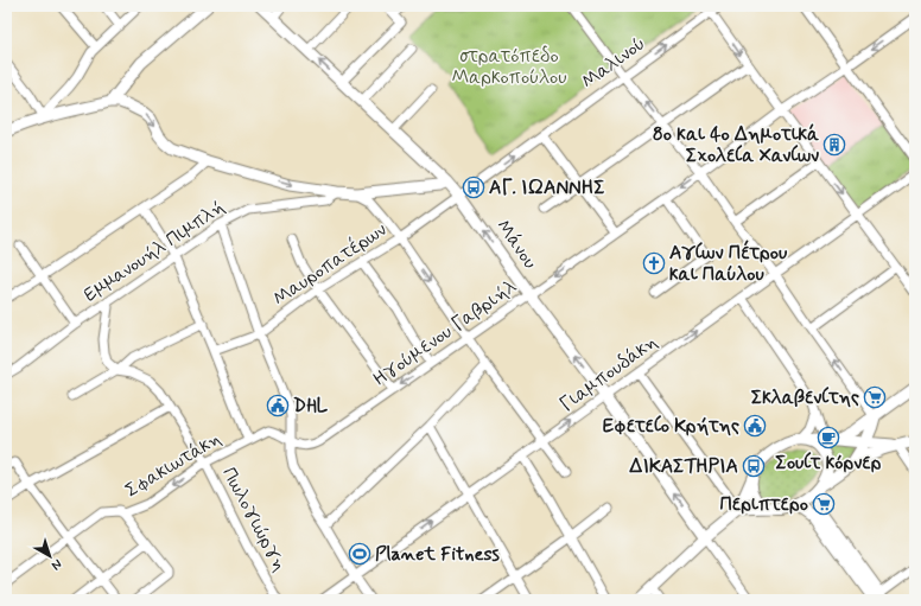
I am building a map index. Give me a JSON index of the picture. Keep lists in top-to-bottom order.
{
  "streets": {
    "street": [
      "Μαλινού",
      "Μάνου",
      "Εµµανουήλ Πιµπλή",
      "Μαυροπατέρων",
      "Ηγούμενου Γαβριήλ",
      "Γιαμπουδάκη",
      "Σφακιωτάκη",
      "Πωλογιώργη"
    ]
  },
  "crossings": [
    ["Μαλινού", "Μάνου"],
    ["Μαλινού", "Μαυροπατέρων"],
    ["Μάνου", "Μαυροπατέρων"],
    ["Μάνου", "Ηγούμενου Γαβριήλ"],
    ["Μάνου", "Γιαμπουδάκη"],
    ["Ηγούμενου Γαβριήλ", "Σφακιωτάκη"],
    ["Σφακιωτάκη", "Πωλογιώργη"]
  ],
  "parks": ["στρατόπεδο Μαρκοπούλου"],
  "places": {
    "building": ["8ο και 4ο Δημοτικά Σχολεία Χανίων"],
    "bus stop": ["ΑΓ. ΙΩΑΝΝΗΣ", "ΔΙΚΑΣΤΗΡΙΑ"],
    "church": ["Αγίων Πέτρου και Παύλου"],
    "supermarket": ["Σκλαβενίτης", "Περιπτερο"],
    "public building": ["DHL", "Εφετείο Κρήτης"],
    "cafe": ["Σουίτ κόρνερ"],
    "sports": ["Planet Fitness"]
  },
  "north": "bottom right"
}
